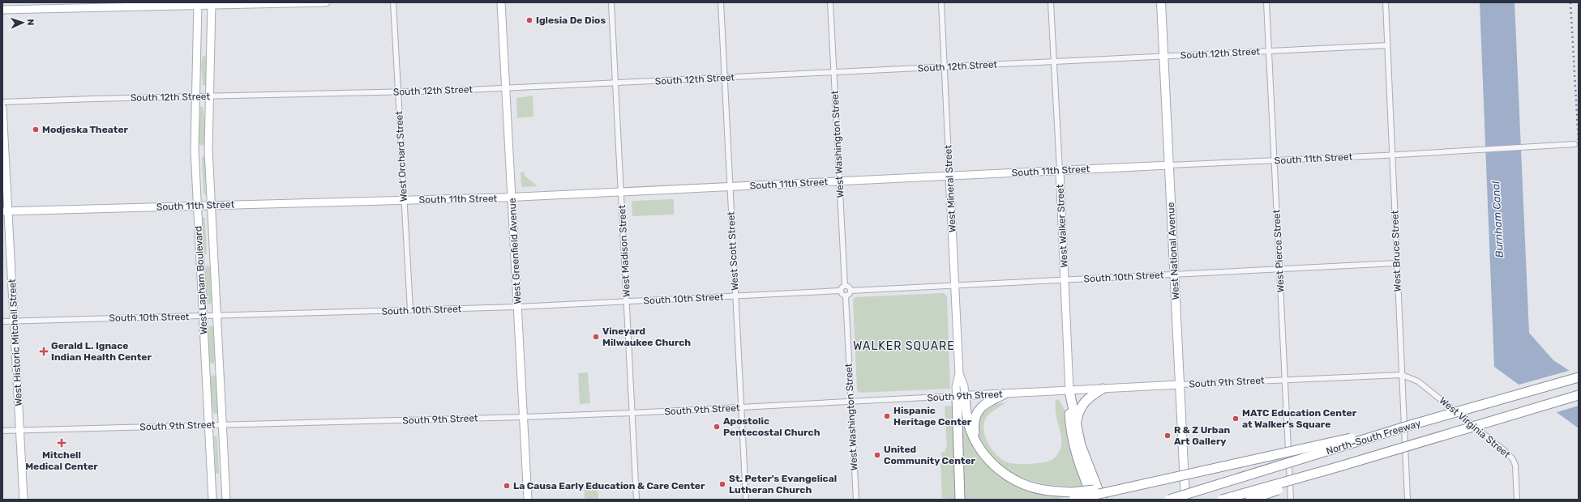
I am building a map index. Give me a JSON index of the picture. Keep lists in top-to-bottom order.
{
  "streets": {
    "highway": ["North-South Freeway"],
    "main road": ["West National Avenue"],
    "street": [
      "South 12th Street",
      "West Washington Street",
      "West Orchard Street",
      "South 11th Street",
      "West Mineral Street",
      "West Walker Street",
      "West Greenfield Avenue",
      "West Madison Street",
      "West Scott Street",
      "West Pierce Street",
      "West Bruce Street",
      "South 10th Street",
      "West Lapham Boulevard",
      "West Historic Mitchell Street",
      "South 9th Street",
      "West Virginia Street"
    ]
  },
  "crossings": [
    ["South 12th Street", "West Washington Street"],
    ["South 12th Street", "West Orchard Street"],
    ["South 12th Street", "West Mineral Street"],
    ["South 12th Street", "West Walker Street"],
    ["South 12th Street", "West Greenfield Avenue"],
    ["South 12th Street", "West Madison Street"],
    ["South 12th Street", "West Scott Street"],
    ["South 12th Street", "West National Avenue"],
    ["South 12th Street", "West Pierce Street"],
    ["South 12th Street", "West Bruce Street"],
    ["South 12th Street", "West Lapham Boulevard"],
    ["West Washington Street", "South 11th Street"],
    ["West Washington Street", "South 10th Street"],
    ["West Washington Street", "South 9th Street"],
    ["West Orchard Street", "South 11th Street"],
    ["West Orchard Street", "South 10th Street"],
    ["South 11th Street", "West Mineral Street"],
    ["South 11th Street", "West Walker Street"],
    ["South 11th Street", "West Greenfield Avenue"],
    ["South 11th Street", "West Madison Street"],
    ["South 11th Street", "West Scott Street"],
    ["South 11th Street", "West National Avenue"],
    ["South 11th Street", "West Pierce Street"],
    ["South 11th Street", "West Bruce Street"],
    ["South 11th Street", "West Lapham Boulevard"],
    ["South 11th Street", "West Historic Mitchell Street"],
    ["West Mineral Street", "South 10th Street"],
    ["West Mineral Street", "South 9th Street"],
    ["West Walker Street", "South 10th Street"],
    ["West Walker Street", "South 9th Street"],
    ["West Greenfield Avenue", "South 10th Street"],
    ["West Greenfield Avenue", "South 9th Street"],
    ["West Madison Street", "South 10th Street"],
    ["West Madison Street", "South 9th Street"],
    ["West Scott Street", "South 10th Street"],
    ["West Scott Street", "South 9th Street"],
    ["West National Avenue", "South 10th Street"],
    ["West National Avenue", "South 9th Street"],
    ["West Pierce Street", "South 10th Street"],
    ["West Pierce Street", "South 9th Street"],
    ["West Bruce Street", "South 10th Street"],
    ["West Bruce Street", "South 9th Street"],
    ["West Bruce Street", "West Virginia Street"],
    ["South 10th Street", "West Lapham Boulevard"],
    ["South 10th Street", "West Historic Mitchell Street"],
    ["West Lapham Boulevard", "South 9th Street"],
    ["West Historic Mitchell Street", "South 9th Street"],
    ["South 9th Street", "West Virginia Street"]
  ],
  "districts": ["WALKER SQUARE"],
  "water": ["Burnham Canal"],
  "places": {
    "other": [
      "Iglesia De Dios",
      "Modjeska Theater",
      "Vineyard Milwaukee Church",
      "Hispanic Heritage Center",
      "MATC Education Center at Walker's Square",
      "Apostolic Pentecostal Church",
      "R & Z Urban Art Gallery",
      "United Community Center",
      "St. Peter's Evangelical Lutheran Church",
      "La Causa Early Education & Care Center"
    ],
    "health": ["Gerald L. Ignace Indian Health Center", "Mitchell Medical Center"]
  },
  "north": "right"
}
